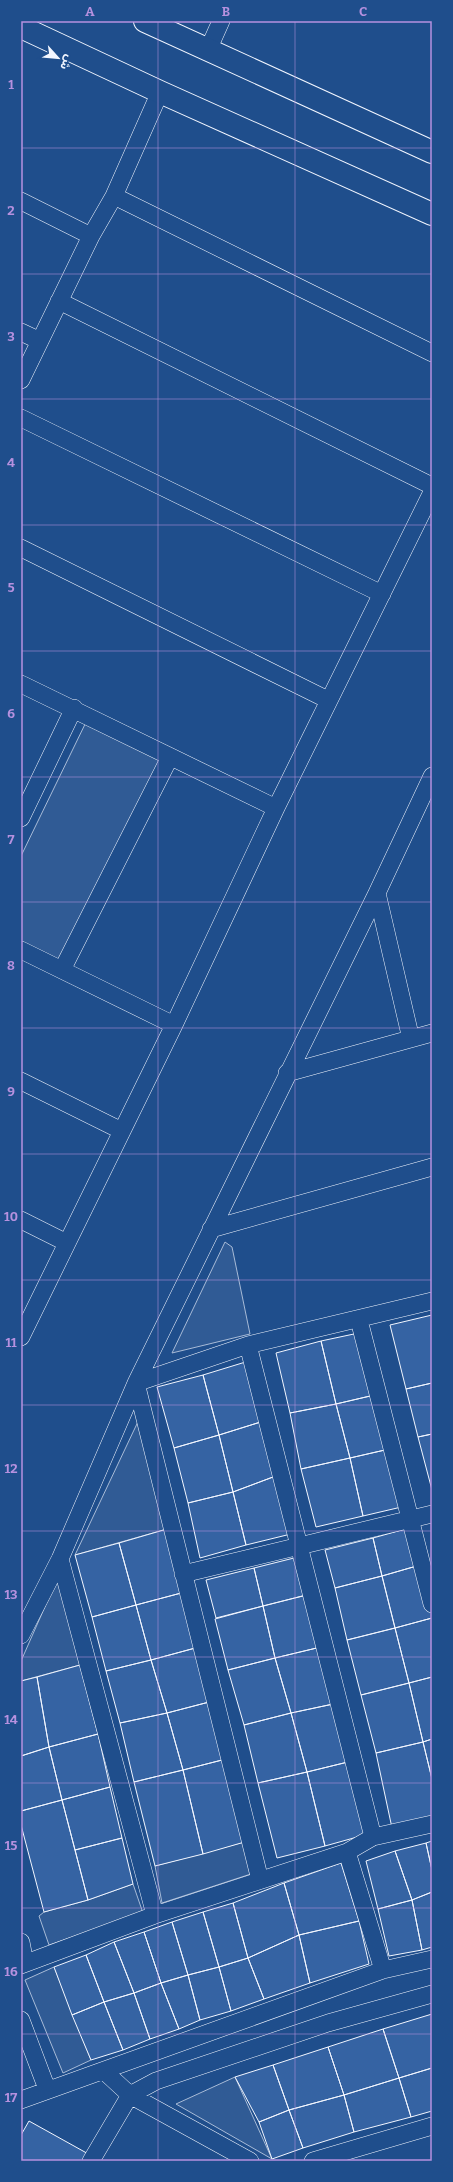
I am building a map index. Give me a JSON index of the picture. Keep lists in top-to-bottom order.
{
  "north": "bottom right",
  "grid": {
    "columns": ["A", "B", "C"],
    "rows": [
      "1",
      "2",
      "3",
      "4",
      "5",
      "6",
      "7",
      "8",
      "9",
      "10",
      "11",
      "12",
      "13",
      "14",
      "15",
      "16",
      "17"
    ]
  }
}
